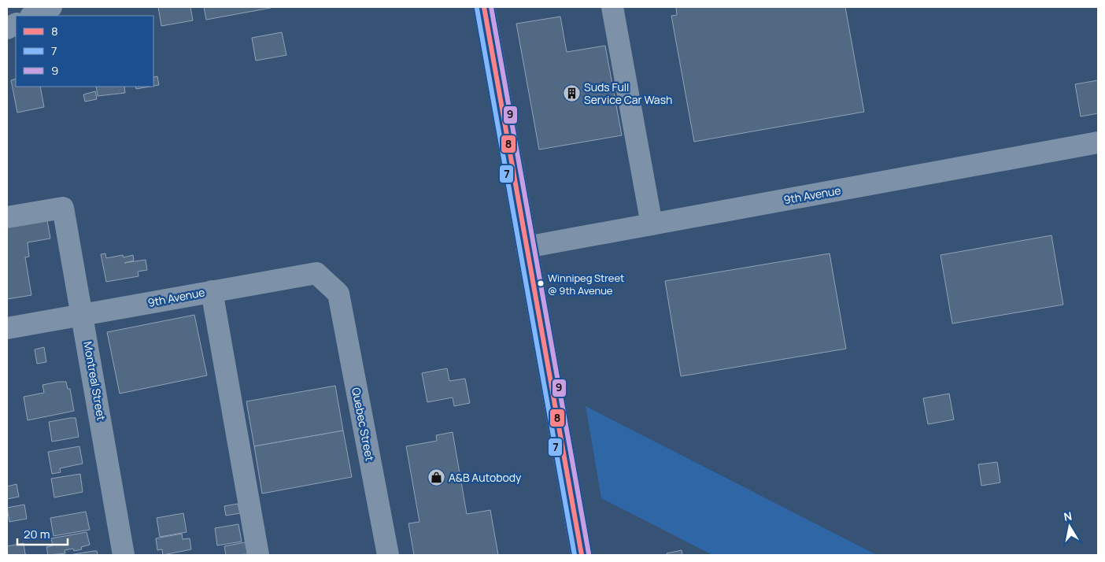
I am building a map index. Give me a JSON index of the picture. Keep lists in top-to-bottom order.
{
  "streets": {
    "street": ["9th Avenue", "Montreal Street", "Quebec Street"]
  },
  "crossings": [
    ["9th Avenue", "Montreal Street"],
    ["9th Avenue", "Quebec Street"]
  ],
  "places": {
    "building": ["Suds Full Service Car Wash"],
    "other": ["Winnipeg Street @ 9th Avenue"],
    "shop": ["A&B Autobody"]
  },
  "lines": ["transit line 8", "transit line 9", "transit line 7"],
  "legend": ["8", "7", "9"],
  "scale_bar": "20 m",
  "north": "top"
}
